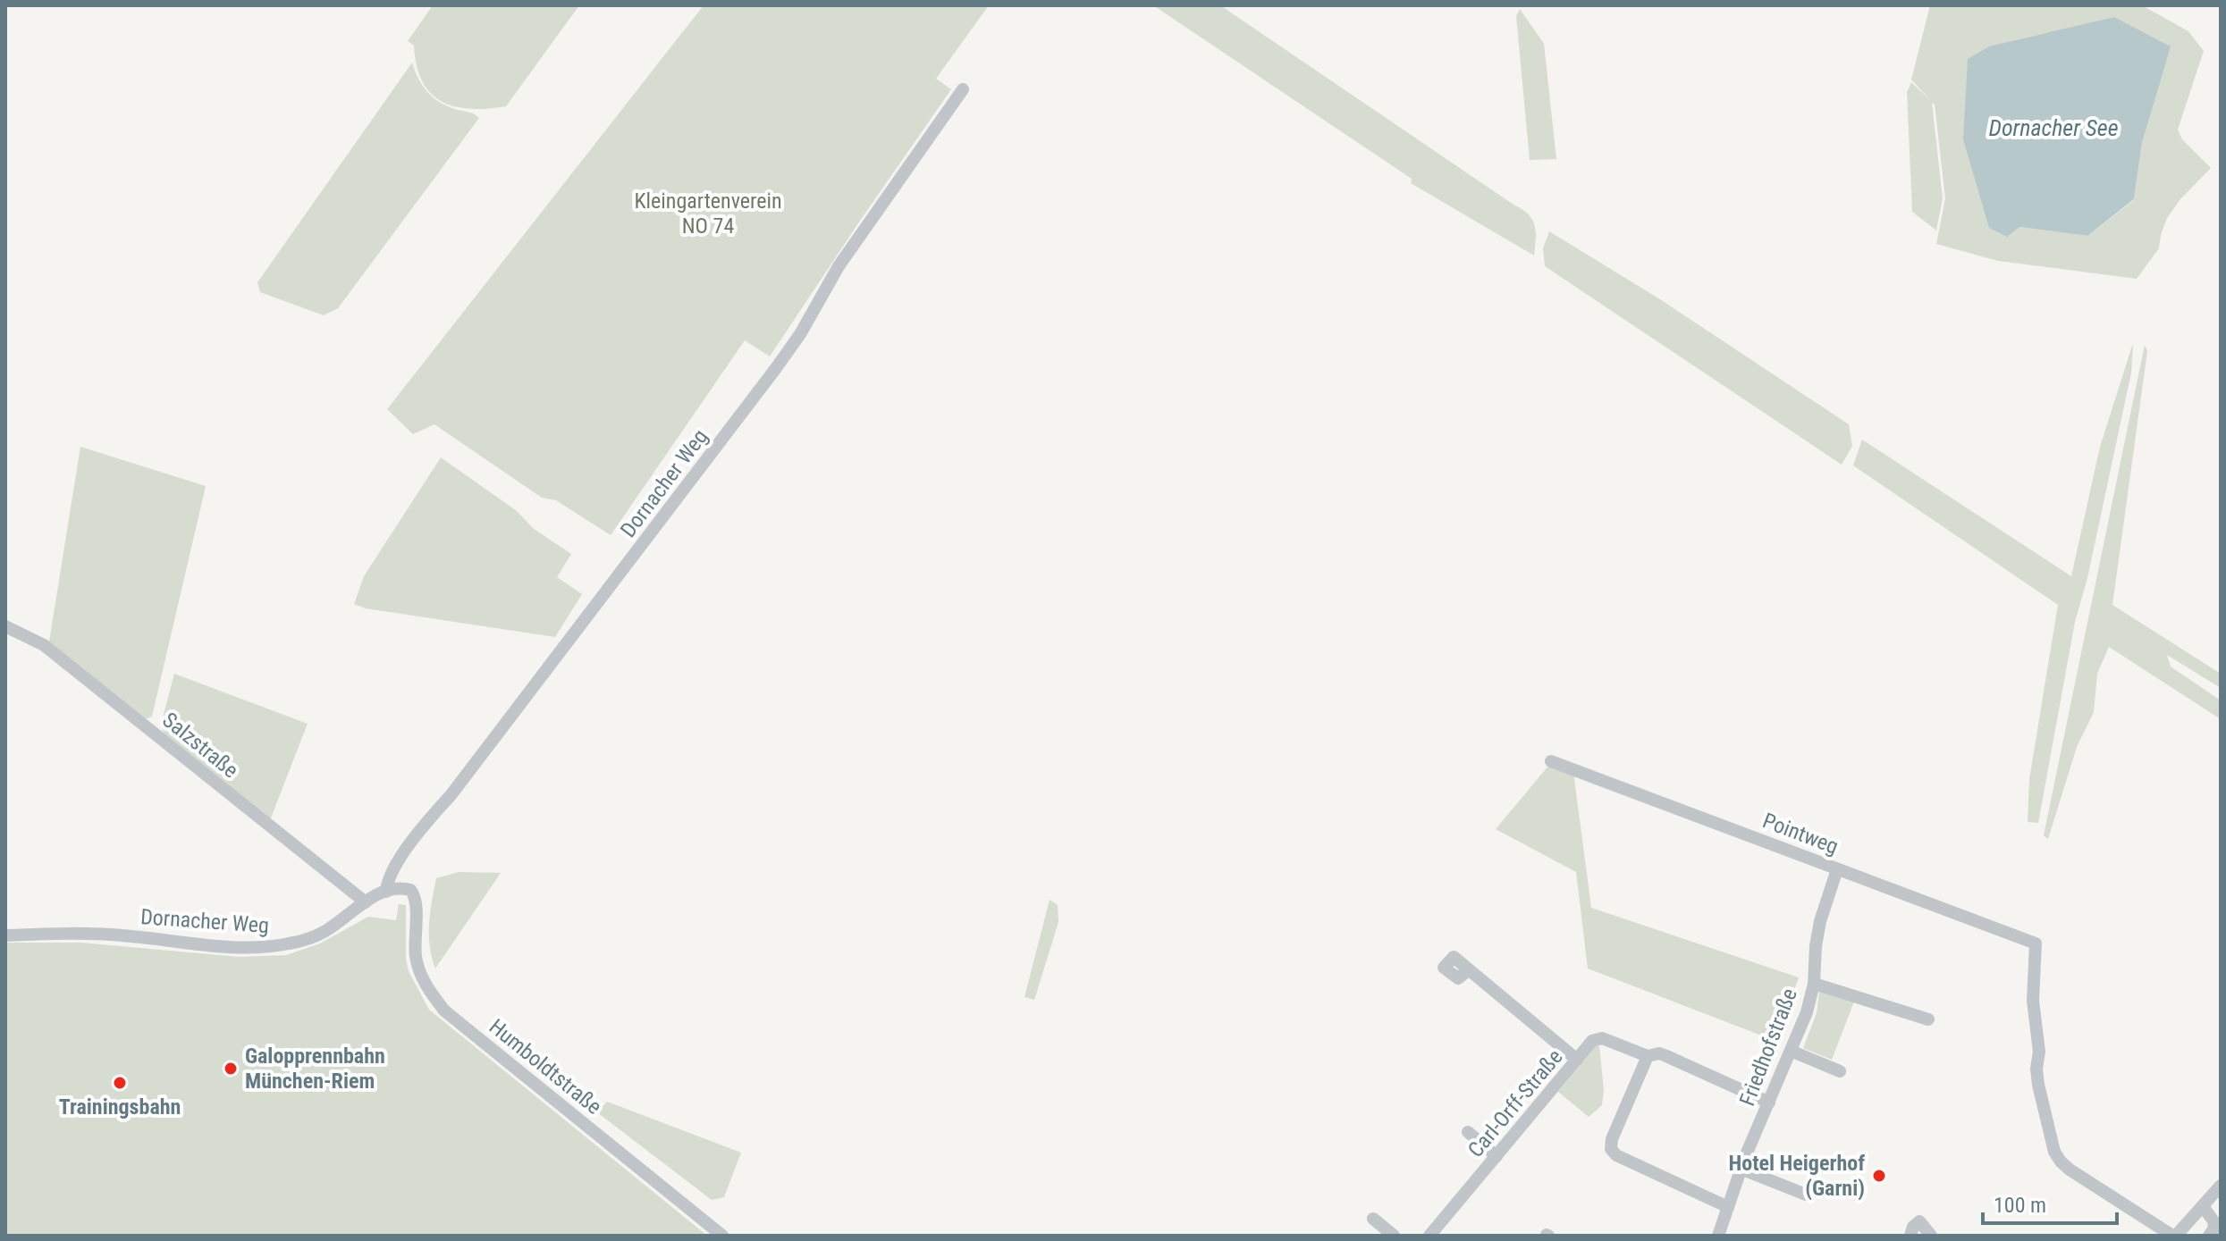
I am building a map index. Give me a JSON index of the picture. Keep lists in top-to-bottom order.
{
  "streets": {
    "street": [
      "Dornacher Weg",
      "Salzstraße",
      "Pointweg",
      "Friedhofstraße",
      "Humboldtstraße",
      "Carl-Orff-Straße"
    ]
  },
  "crossings": [
    ["Dornacher Weg", "Salzstraße"],
    ["Dornacher Weg", "Humboldtstraße"],
    ["Pointweg", "Friedhofstraße"]
  ],
  "water": ["Dornacher See"],
  "parks": ["Kleingartenverein NO 74"],
  "places": ["Galopprennbahn München-Riem", "Trainingsbahn", "Hotel Heigerhof (Garni)"],
  "scale_bar": "100 m"
}
